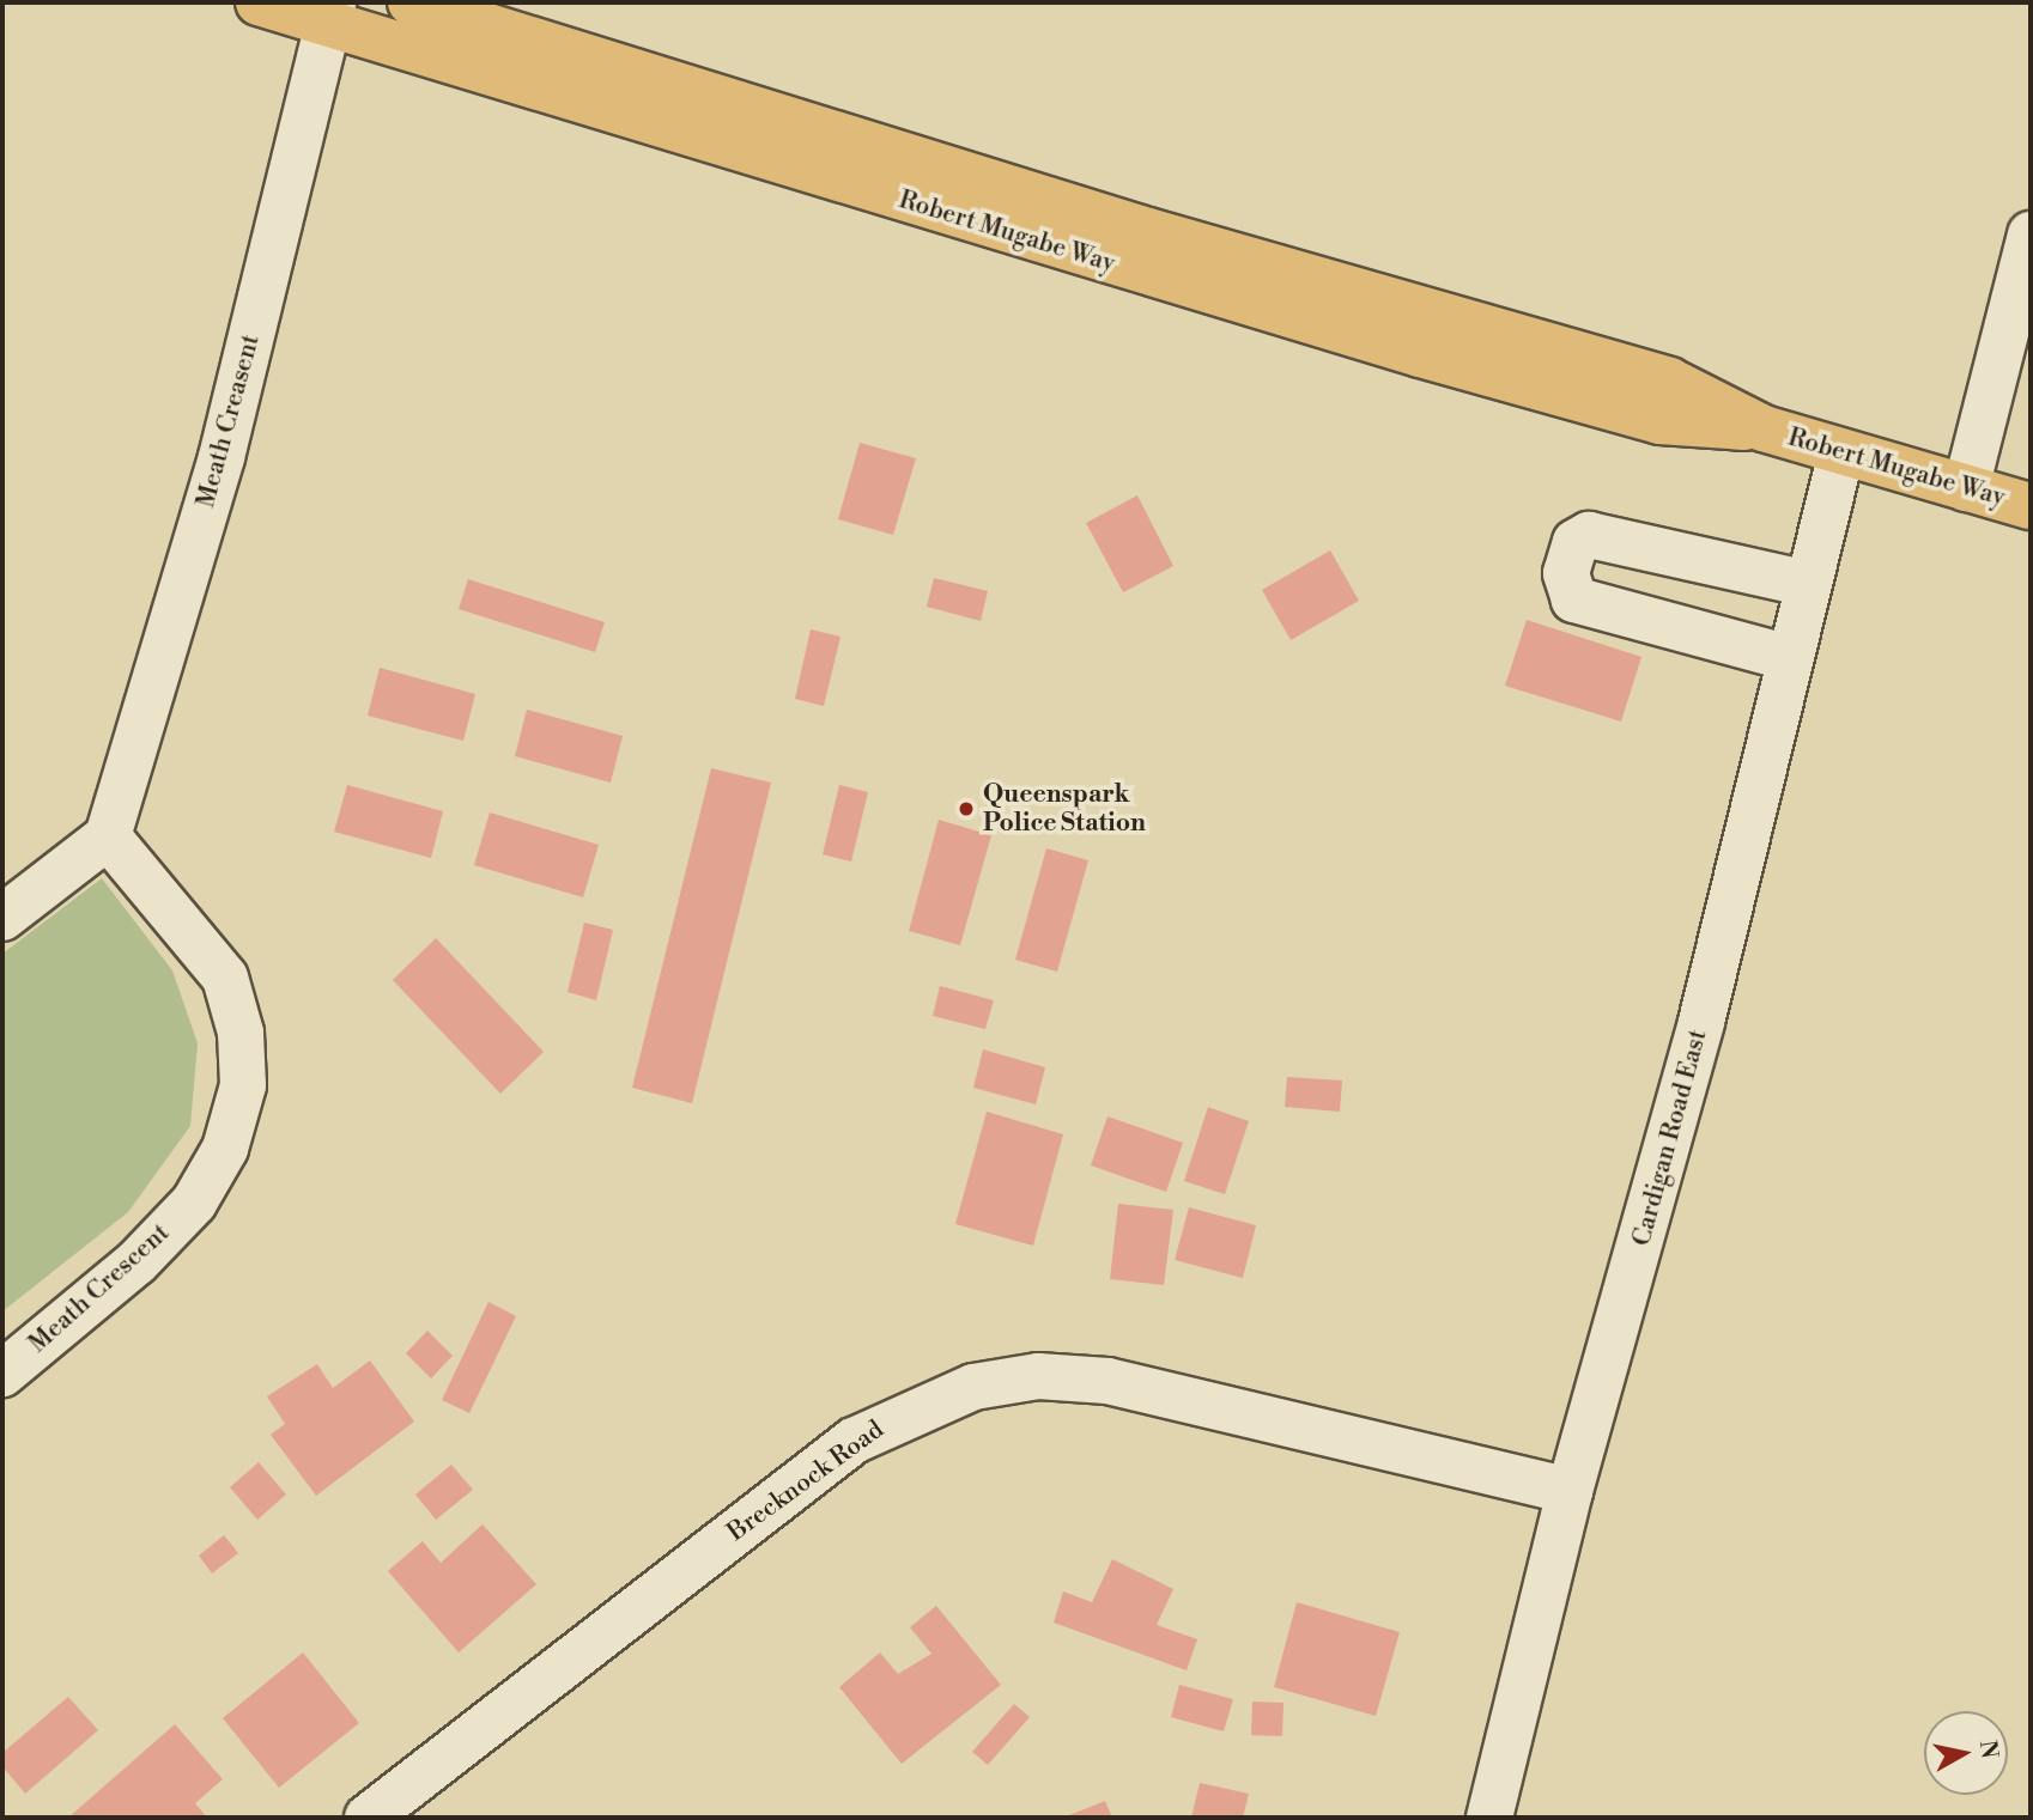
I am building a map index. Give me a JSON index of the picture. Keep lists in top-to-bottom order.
{
  "streets": {
    "main road": ["Robert Mugabe Way"],
    "street": [
      "Meath Creasent",
      "Cardigan Road East",
      "Meath Crescent",
      "Brecknock Road"
    ]
  },
  "crossings": [
    ["Robert Mugabe Way", "Meath Creasent"],
    ["Robert Mugabe Way", "Cardigan Road East"],
    ["Meath Creasent", "Meath Crescent"],
    ["Cardigan Road East", "Brecknock Road"]
  ],
  "places": ["Queenspark Police Station"],
  "north": "right"
}
